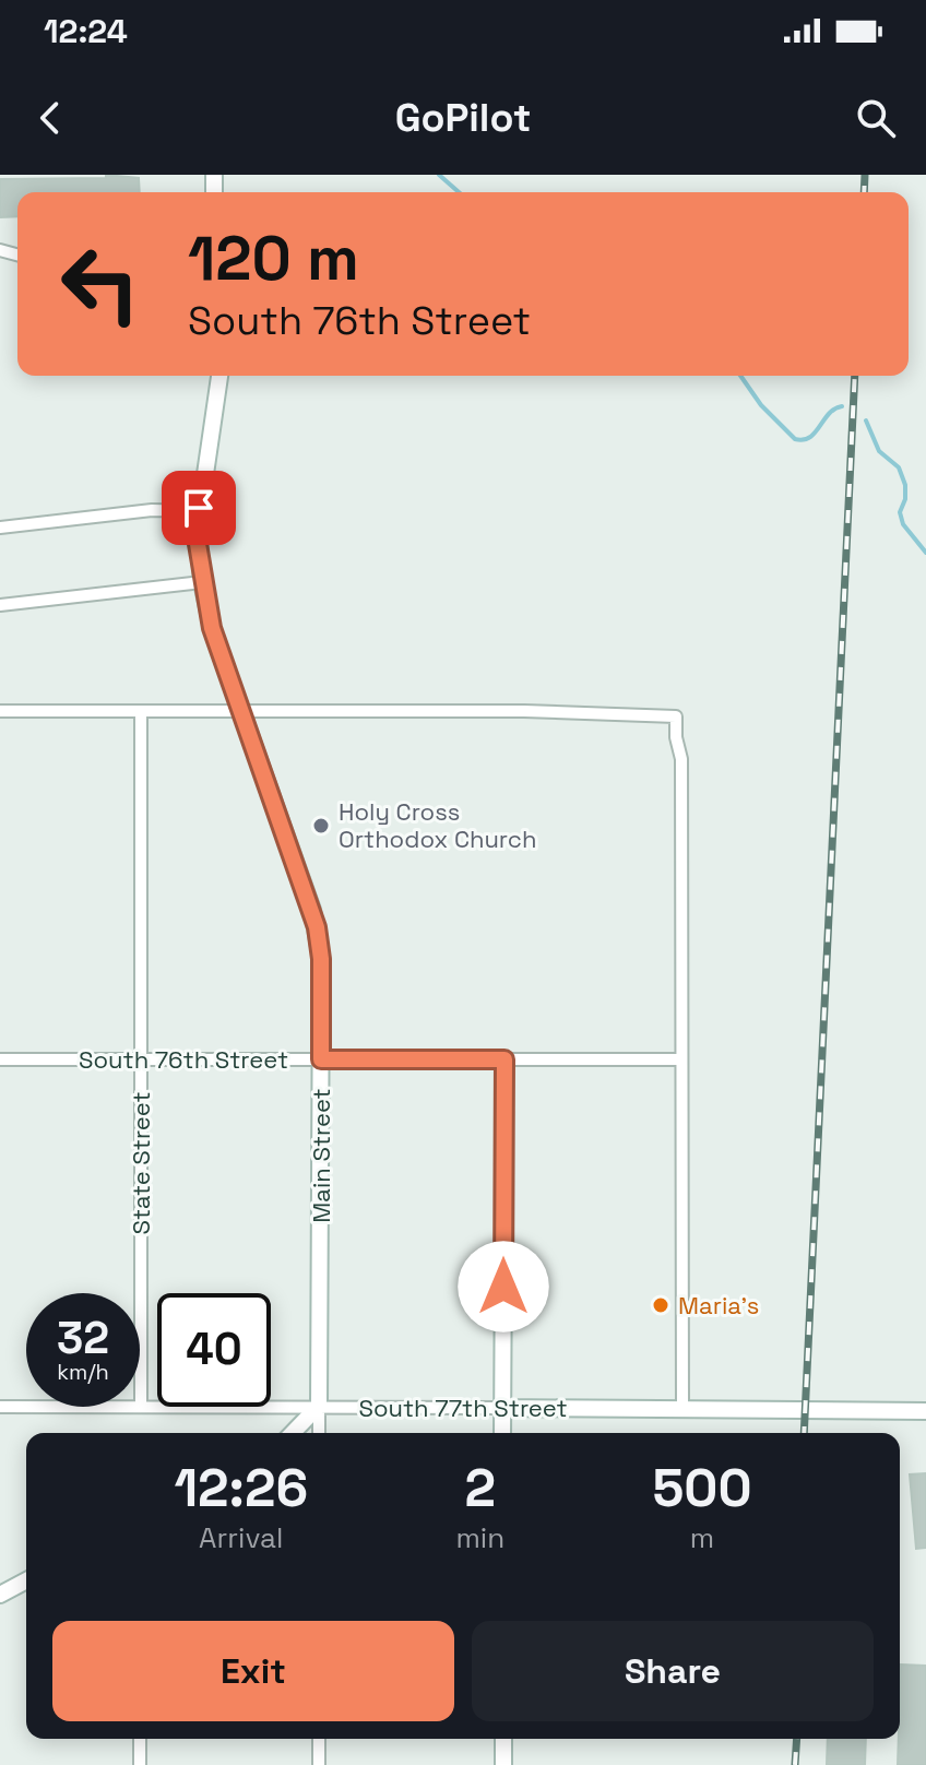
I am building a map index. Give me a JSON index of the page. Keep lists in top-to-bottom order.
{
  "streets": {
    "main road": ["South 76th Street", "Main Street", "South 77th Street"],
    "street": ["State Street"]
  },
  "crossings": [
    ["South 76th Street", "Main Street"],
    ["South 76th Street", "State Street"],
    ["Main Street", "South 77th Street"],
    ["State Street", "South 77th Street"]
  ],
  "places": ["Holy Cross Orthodox Church", "Maria's"],
  "page": {
    "status": "12:24",
    "header": "GoPilot",
    "turn": ["120 m", "South 76th Street"],
    "speed": "32 km/h",
    "limit": "40",
    "eta": [
      "12:26",
      "Arrival",
      "2",
      "min",
      "500",
      "m"
    ],
    "buttons": ["Exit", "Share"]
  }
}
